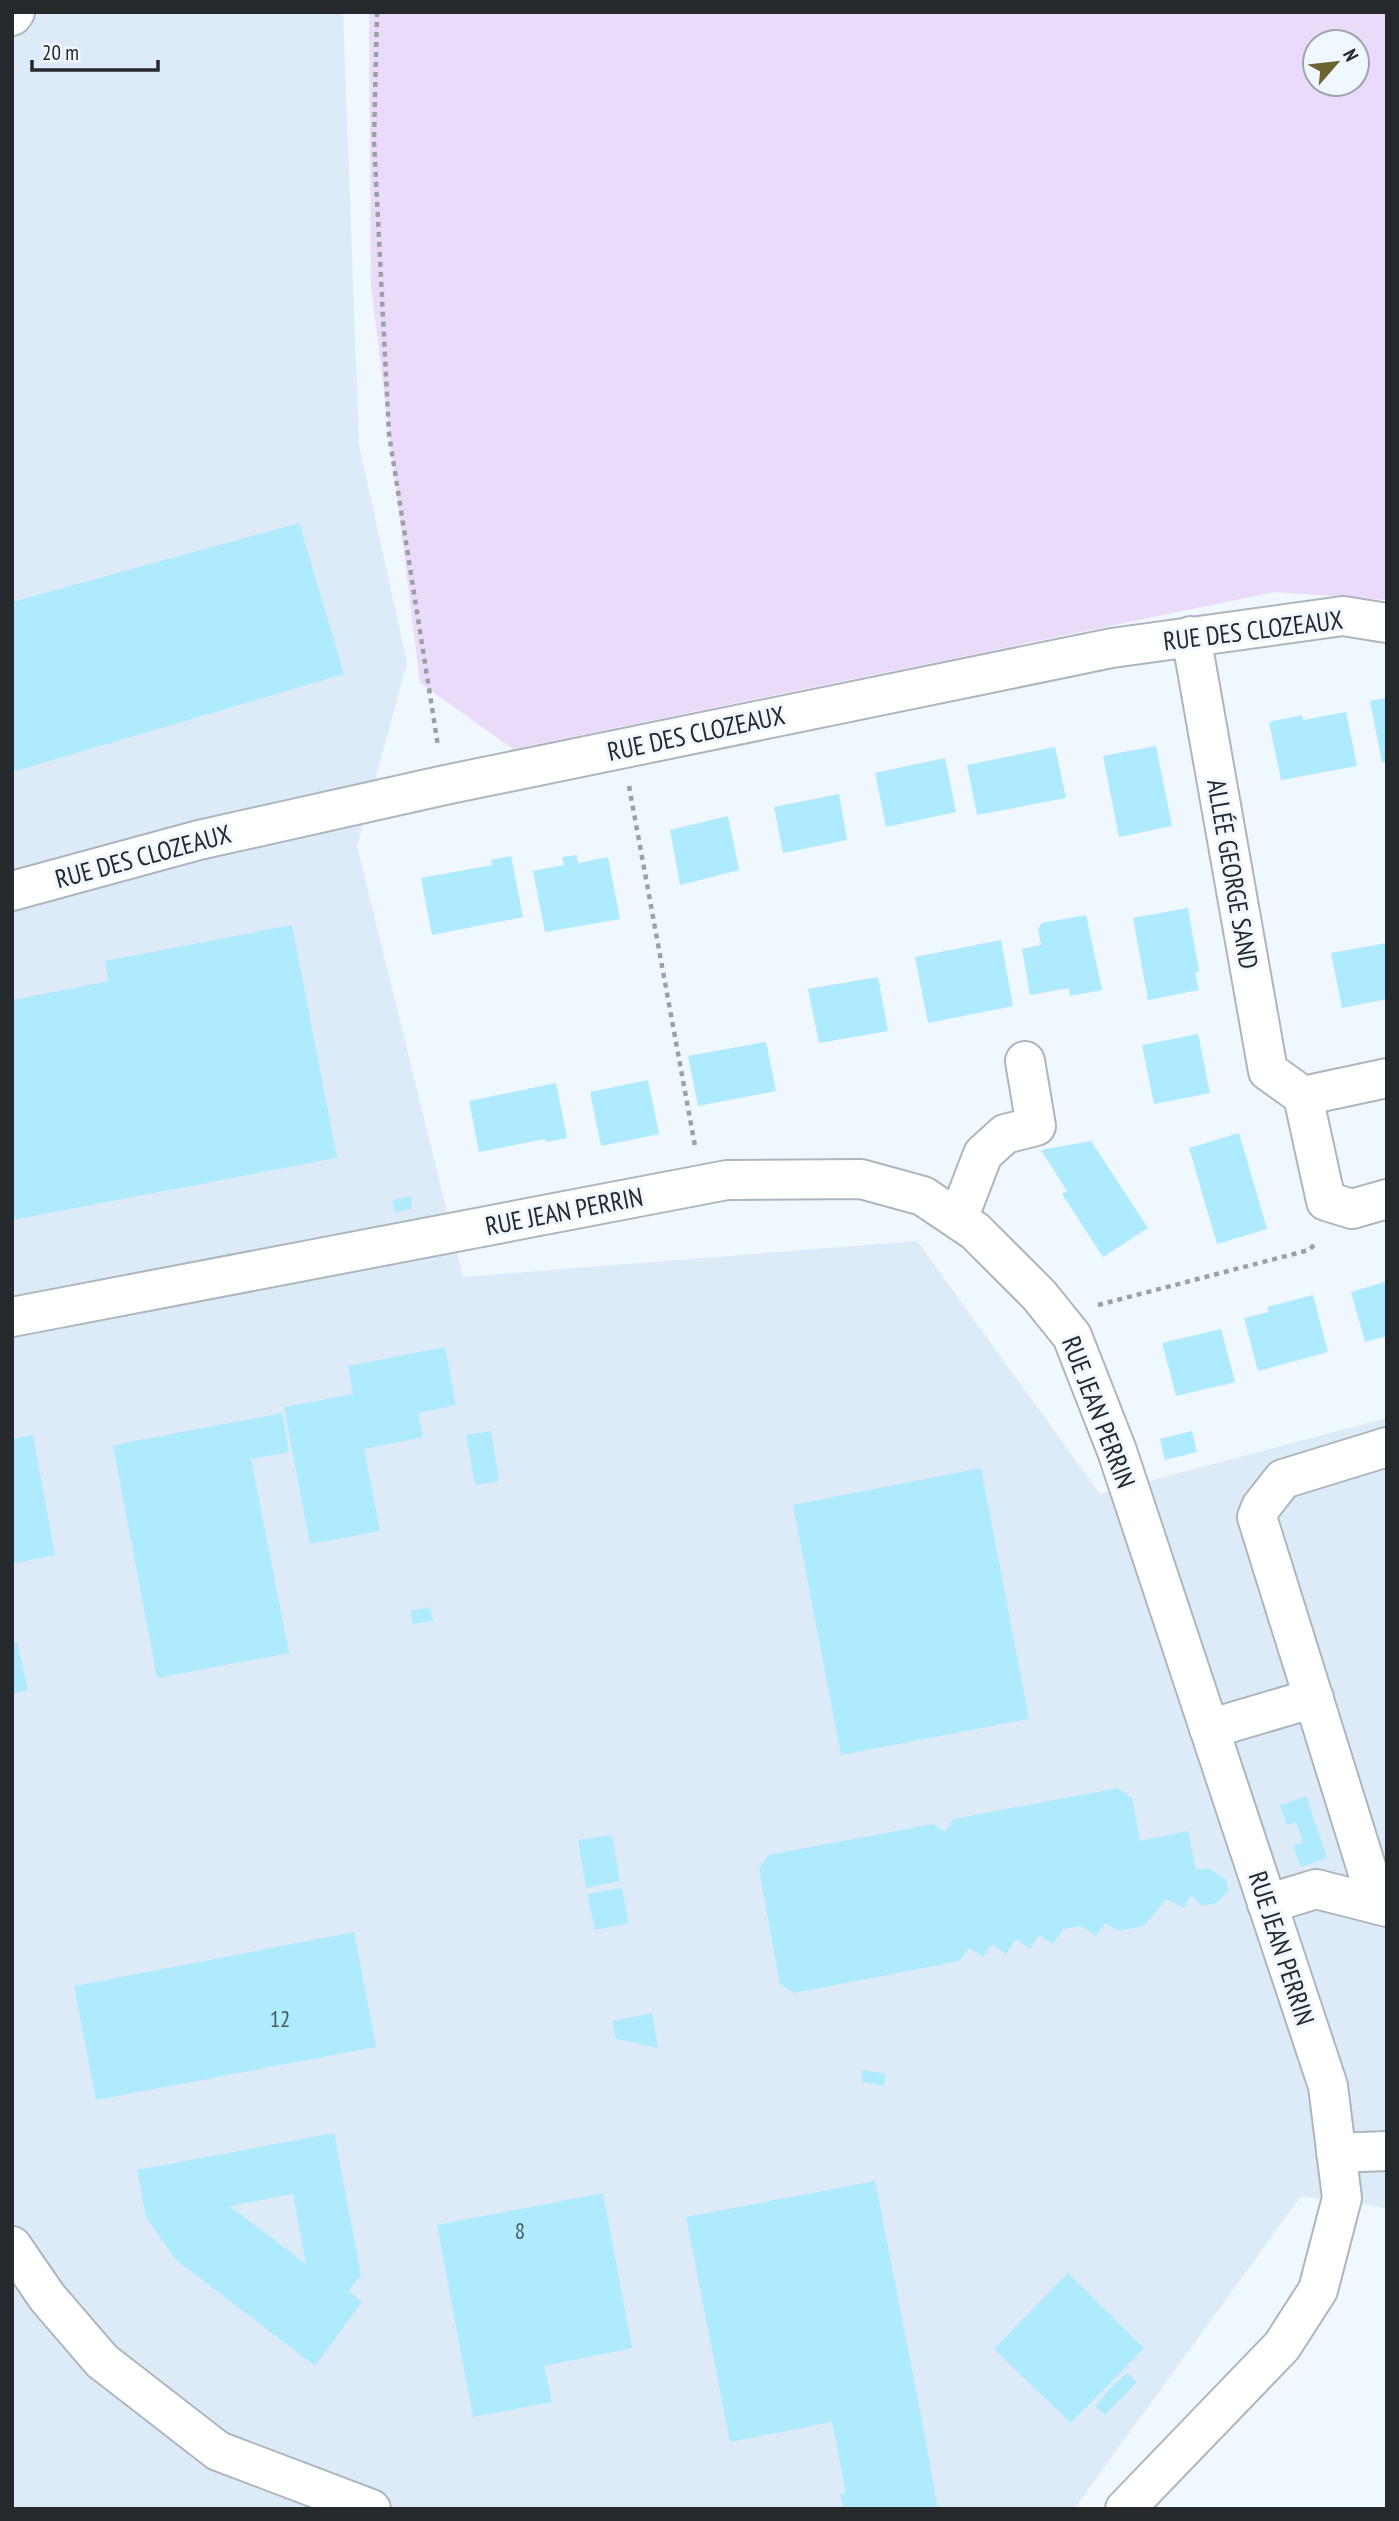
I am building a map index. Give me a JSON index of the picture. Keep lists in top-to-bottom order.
{
  "streets": {
    "street": ["RUE DES CLOZEAUX", "ALLÉE GEORGE SAND", "RUE JEAN PERRIN"]
  },
  "crossings": [
    ["RUE DES CLOZEAUX", "ALLÉE GEORGE SAND"]
  ],
  "house_numbers": ["12", "8"],
  "scale_bar": "20 m",
  "north": "top right"
}
